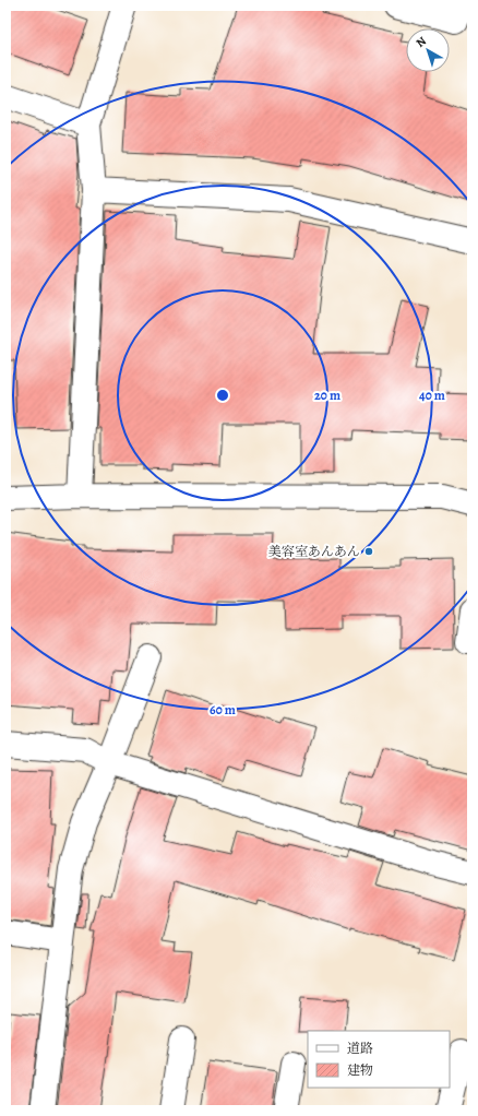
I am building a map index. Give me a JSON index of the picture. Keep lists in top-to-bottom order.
{
  "places": ["美容室あんあん"],
  "legend": ["道路", "建物"],
  "north": "top left",
  "rings": ["20 m", "40 m", "60 m"]
}
